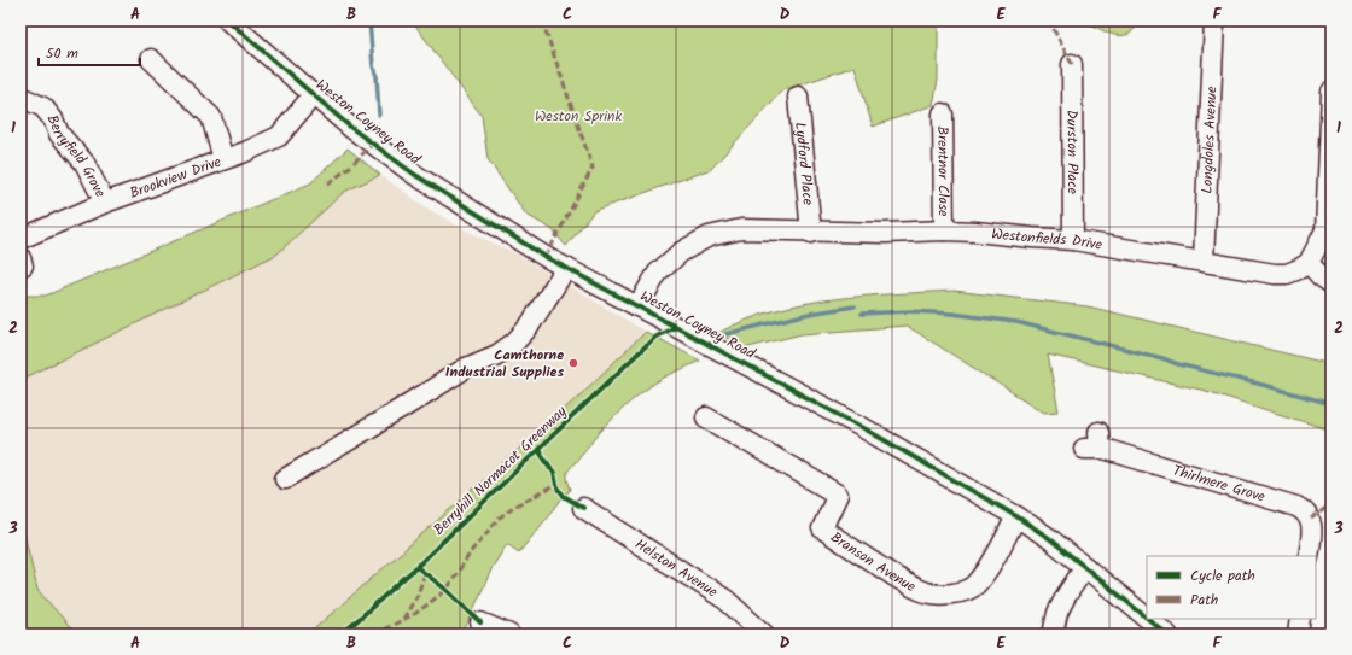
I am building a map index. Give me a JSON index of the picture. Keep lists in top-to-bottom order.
{
  "streets": {
    "street": [
      "Weston Coyney Road",
      "Longdoles Avenue",
      "Durston Place",
      "Berryfield Grove",
      "Lydford Place",
      "Brentnor Close",
      "Brookview Drive",
      "Westonfields Drive",
      "Thirlmere Grove",
      "Branson Avenue",
      "Helston Avenue"
    ],
    "cycle path": ["Berryhill Normacot Greenway"]
  },
  "crossings": [
    ["Weston Coyney Road", "Brookview Drive"],
    ["Weston Coyney Road", "Westonfields Drive"],
    ["Weston Coyney Road", "Branson Avenue"],
    ["Longdoles Avenue", "Westonfields Drive"],
    ["Durston Place", "Westonfields Drive"],
    ["Berryfield Grove", "Brookview Drive"],
    ["Lydford Place", "Westonfields Drive"],
    ["Brentnor Close", "Westonfields Drive"]
  ],
  "parks": ["Weston Sprink"],
  "places": ["Camthorne Industrial Supplies"],
  "legend": ["Cycle path", "Path"],
  "scale_bar": "50 m",
  "grid": {
    "columns": [
      "A",
      "B",
      "C",
      "D",
      "E",
      "F"
    ],
    "rows": ["1", "2", "3"]
  }
}
